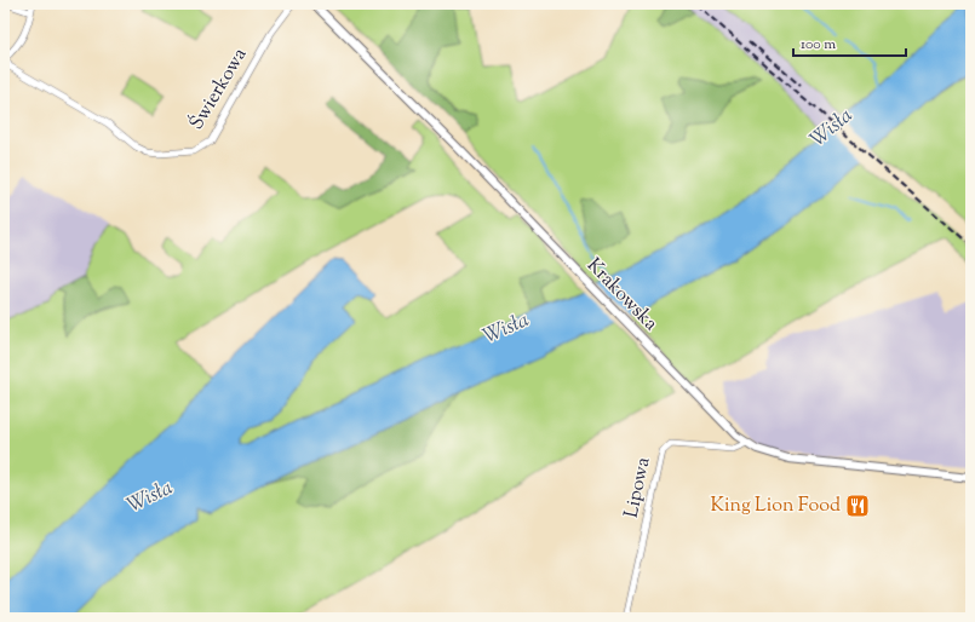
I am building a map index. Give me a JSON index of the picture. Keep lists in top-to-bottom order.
{
  "streets": {
    "street": ["Świerkowa", "Krakowska", "Lipowa"]
  },
  "crossings": [
    ["Krakowska", "Lipowa"]
  ],
  "water": ["Wisła"],
  "places": {
    "restaurant": ["King Lion Food"]
  },
  "scale_bar": "100 m"
}
